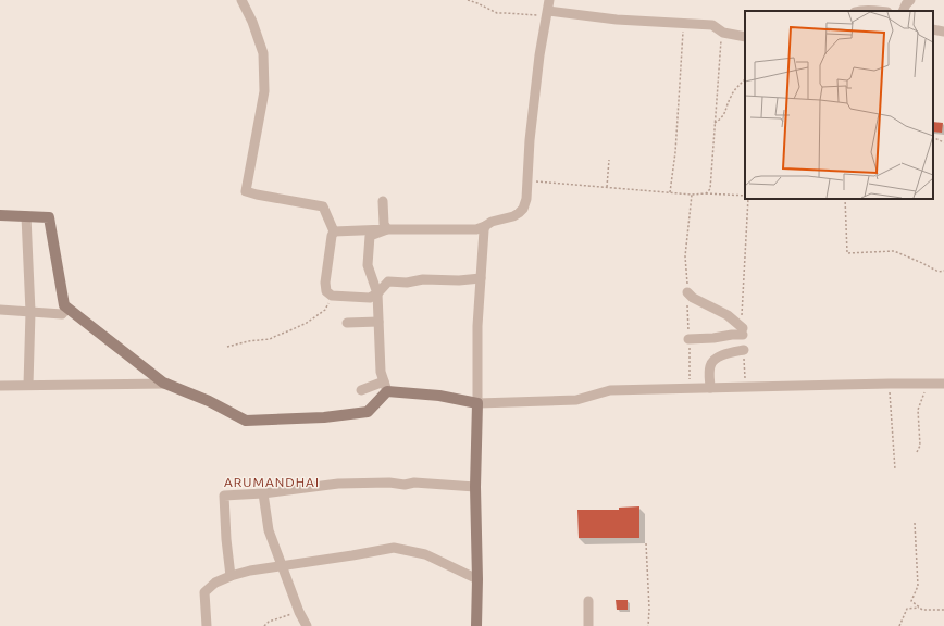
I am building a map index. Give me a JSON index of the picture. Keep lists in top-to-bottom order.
{
  "districts": ["ARUMANDHAI"]
}
